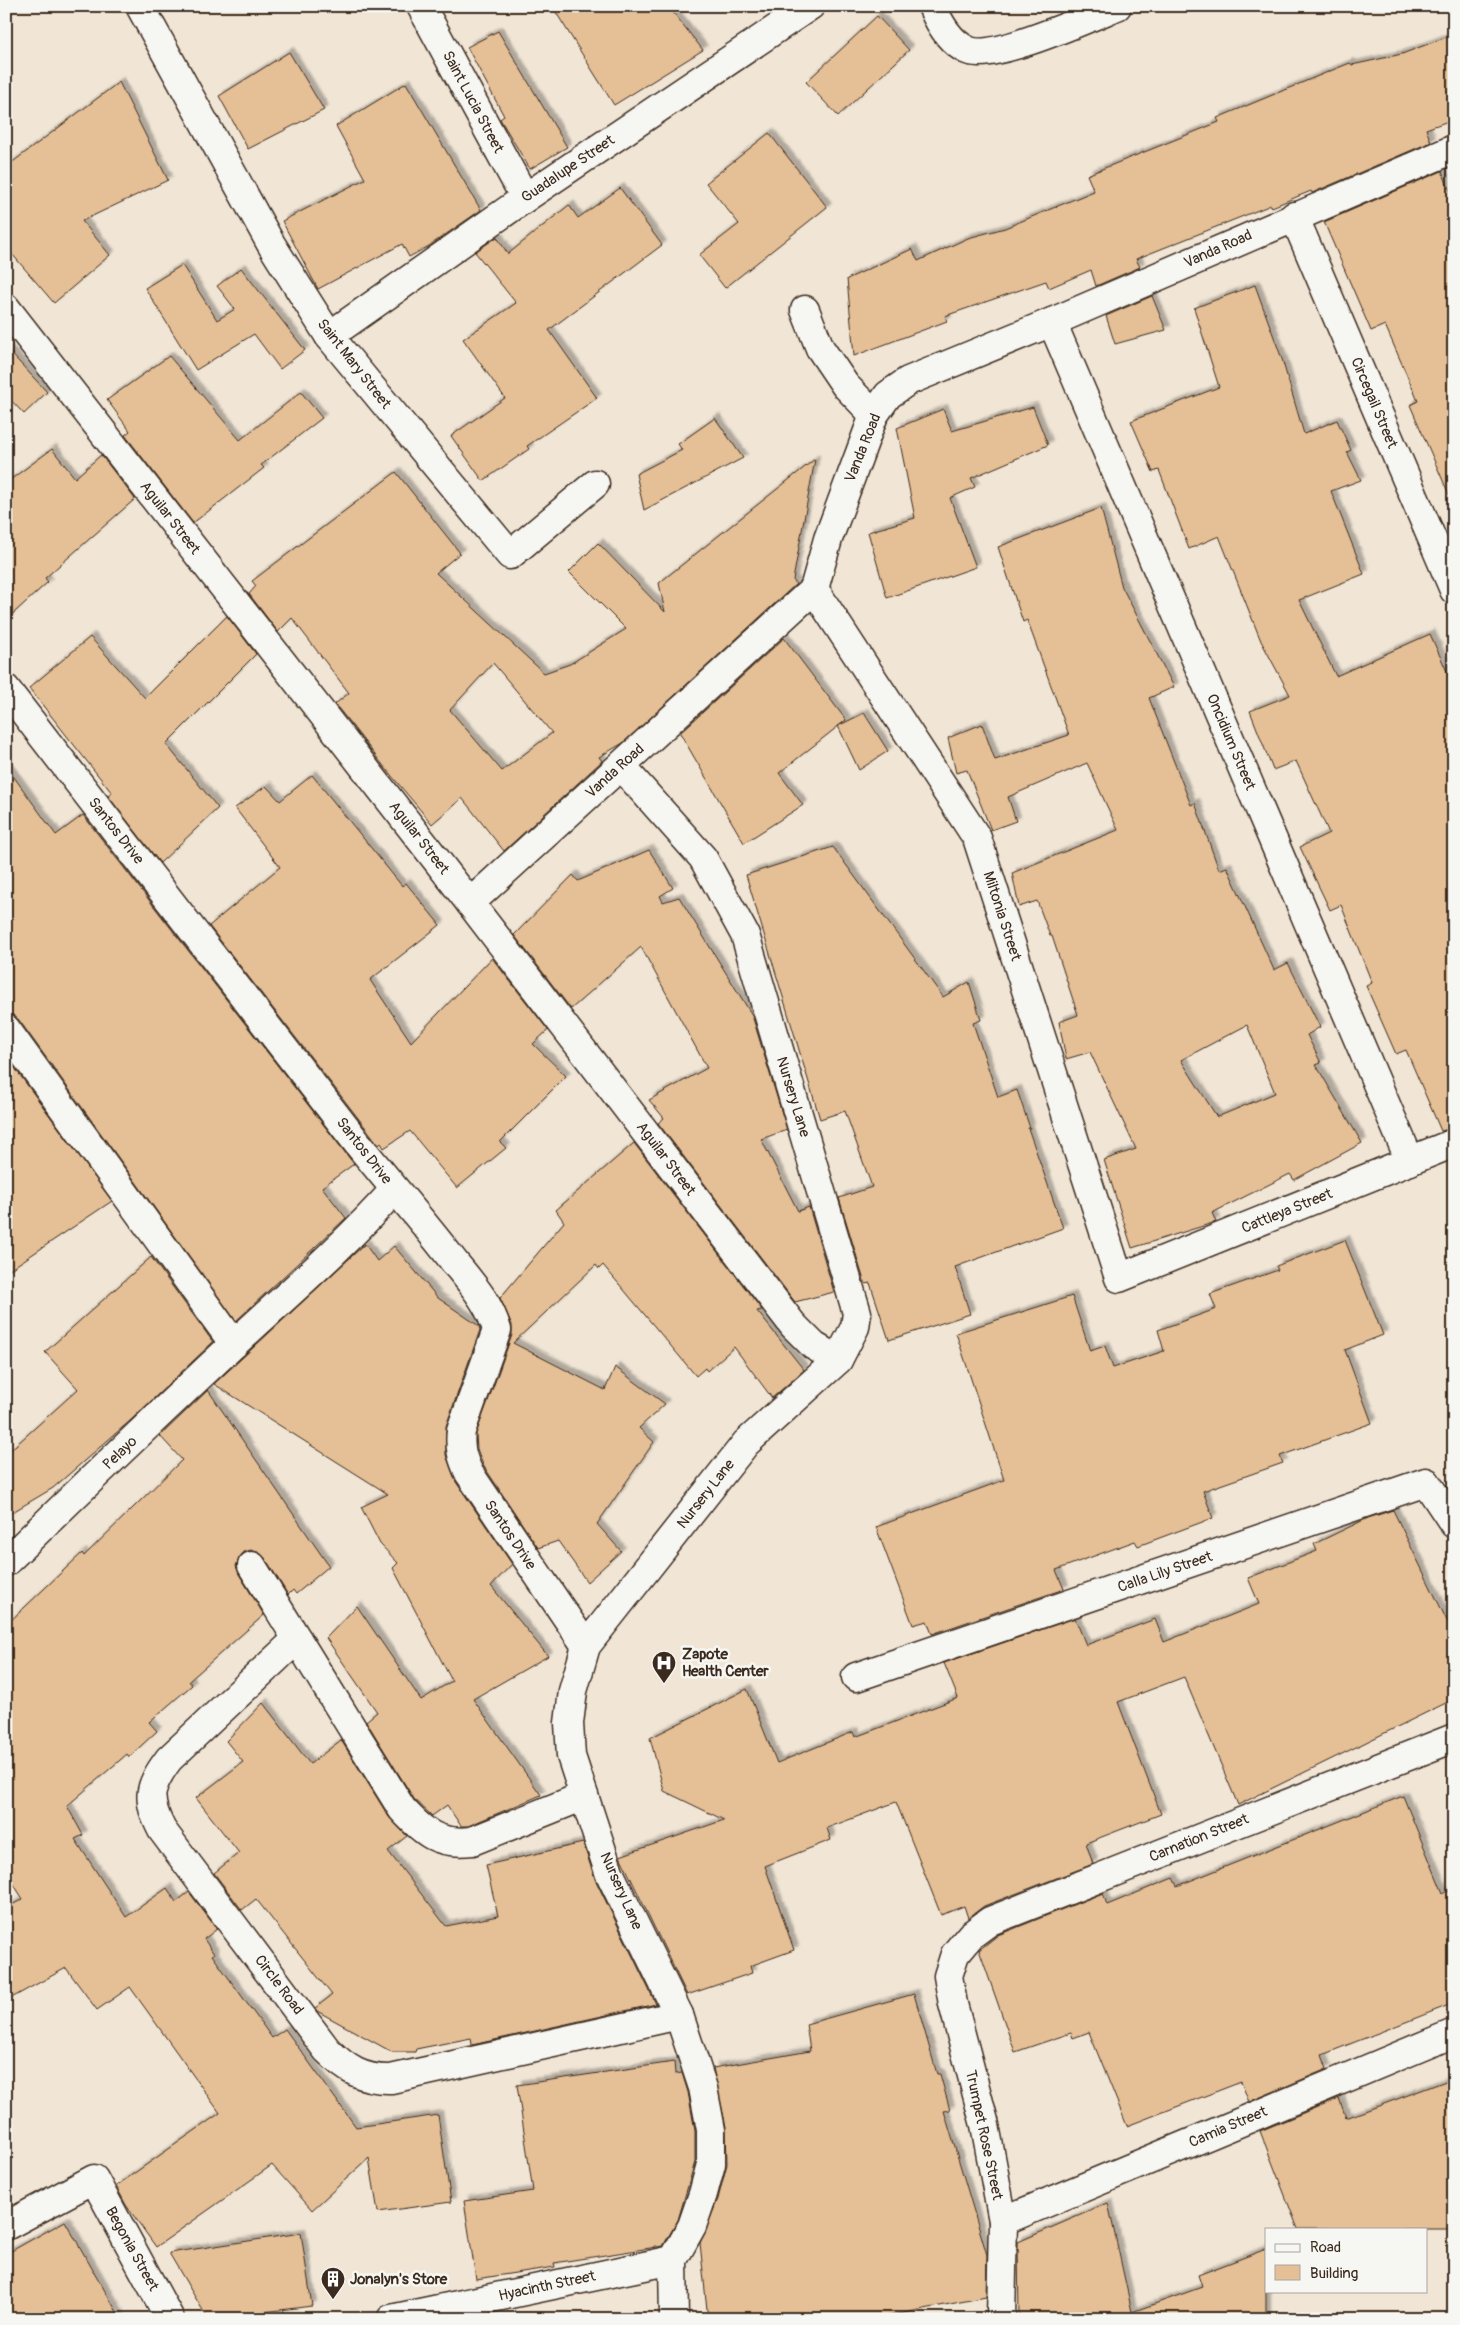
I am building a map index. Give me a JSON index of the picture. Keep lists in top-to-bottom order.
{
  "streets": {
    "street": [
      "Saint Lucia Street",
      "Guadalupe Street",
      "Vanda Road",
      "Saint Mary Street",
      "Circegail Street",
      "Aguilar Street",
      "Oncidium Street",
      "Santos Drive",
      "Miltonia Street",
      "Nursery Lane",
      "Cattleya Street",
      "Pelayo",
      "Calla Lily Street",
      "Carnation Street",
      "Circle Road",
      "Camia Street",
      "Trumpet Rose Street",
      "Begonia Street",
      "Hyacinth Street"
    ]
  },
  "crossings": [
    ["Saint Lucia Street", "Guadalupe Street"],
    ["Guadalupe Street", "Saint Mary Street"],
    ["Vanda Road", "Circegail Street"],
    ["Vanda Road", "Aguilar Street"],
    ["Vanda Road", "Oncidium Street"],
    ["Vanda Road", "Miltonia Street"],
    ["Vanda Road", "Nursery Lane"],
    ["Aguilar Street", "Nursery Lane"],
    ["Oncidium Street", "Cattleya Street"],
    ["Santos Drive", "Nursery Lane"],
    ["Santos Drive", "Pelayo"],
    ["Miltonia Street", "Cattleya Street"],
    ["Nursery Lane", "Circle Road"],
    ["Nursery Lane", "Hyacinth Street"],
    ["Carnation Street", "Trumpet Rose Street"],
    ["Camia Street", "Trumpet Rose Street"]
  ],
  "places": {
    "hospital": ["Zapote Health Center"],
    "building": ["Jonalyn's Store"]
  },
  "legend": ["Road", "Building"]
}
